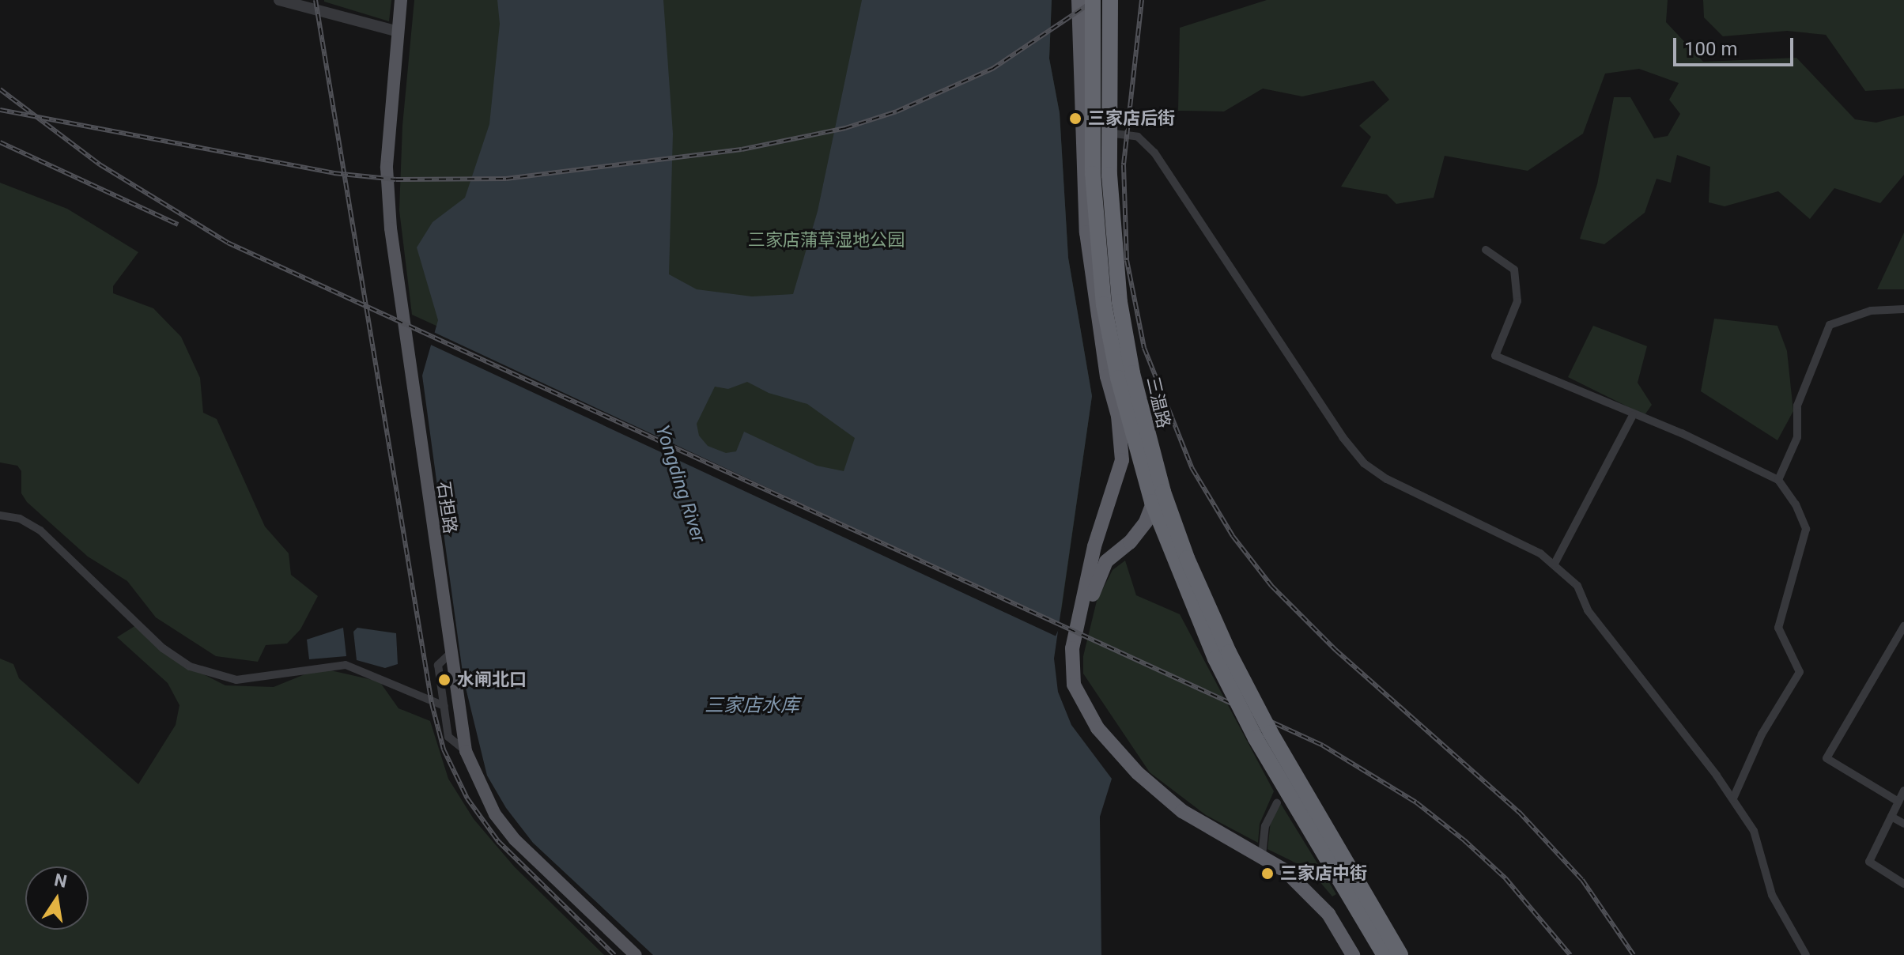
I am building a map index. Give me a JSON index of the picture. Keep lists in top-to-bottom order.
{
  "streets": {
    "highway": ["三温路"],
    "main road": ["石担路"]
  },
  "water": ["Yongding River", "三家店水库"],
  "parks": ["三家店蒲草湿地公园"],
  "places": ["三家店后街", "水闸北口", "三家店中街"],
  "scale_bar": "100 m",
  "north": "top"
}
